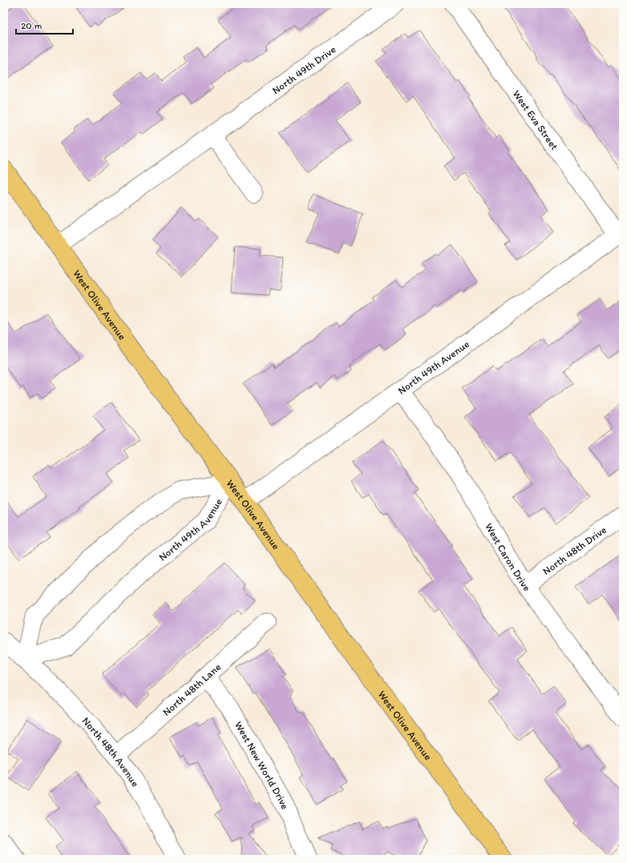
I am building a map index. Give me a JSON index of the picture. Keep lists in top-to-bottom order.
{
  "streets": {
    "main road": ["West Olive Avenue"],
    "street": [
      "North 49th Drive",
      "West Eva Street",
      "North 49th Avenue",
      "North 48th Drive",
      "West Caron Drive",
      "North 48th Lane",
      "North 48th Avenue",
      "West New World Drive"
    ]
  },
  "crossings": [
    ["North 49th Drive", "West Olive Avenue"],
    ["West Eva Street", "North 49th Avenue"],
    ["West Olive Avenue", "North 49th Avenue"],
    ["North 49th Avenue", "West Caron Drive"],
    ["North 49th Avenue", "North 48th Avenue"],
    ["North 48th Drive", "West Caron Drive"],
    ["North 48th Lane", "North 48th Avenue"],
    ["North 48th Lane", "West New World Drive"]
  ],
  "scale_bar": "20 m"
}
